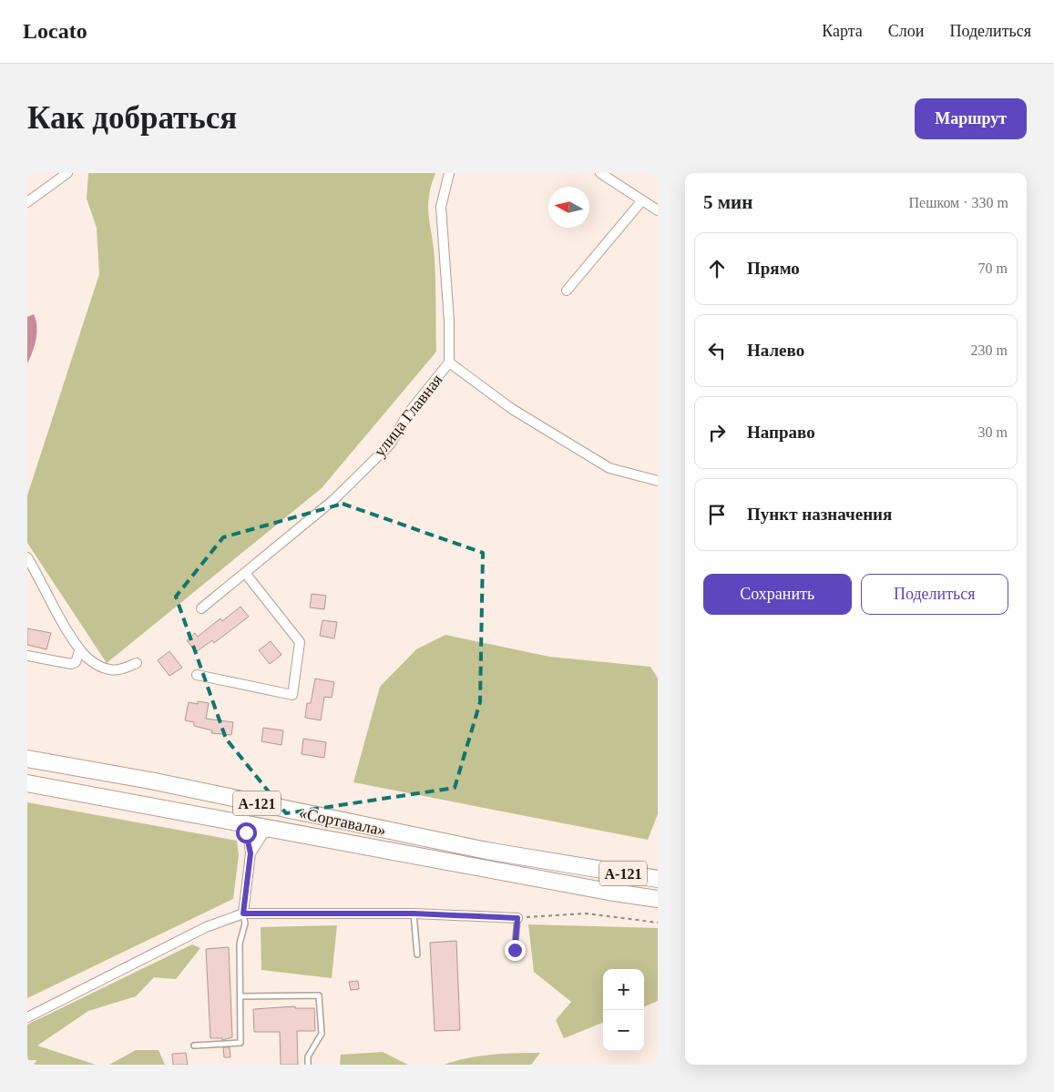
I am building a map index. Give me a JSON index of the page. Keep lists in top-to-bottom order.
{
  "streets": {
    "highway": ["А-121", "«Сортавала»"],
    "street": ["улица Главная"]
  },
  "north": "left",
  "page": {
    "header": "Locato",
    "nav": ["Карта", "Слои", "Поделиться"],
    "buttons": [
      "Маршрут",
      ["Сохранить", "Поделиться"]
    ],
    "title": "Как добраться",
    "heading": ["5 мин", "Пешком · 330 m"],
    "list": [
      ["Прямо", "70 m"],
      ["Налево", "230 m"],
      ["Направо", "30 m"],
      "Пункт назначения"
    ],
    "map_buttons": ["+", "−"]
  }
}
